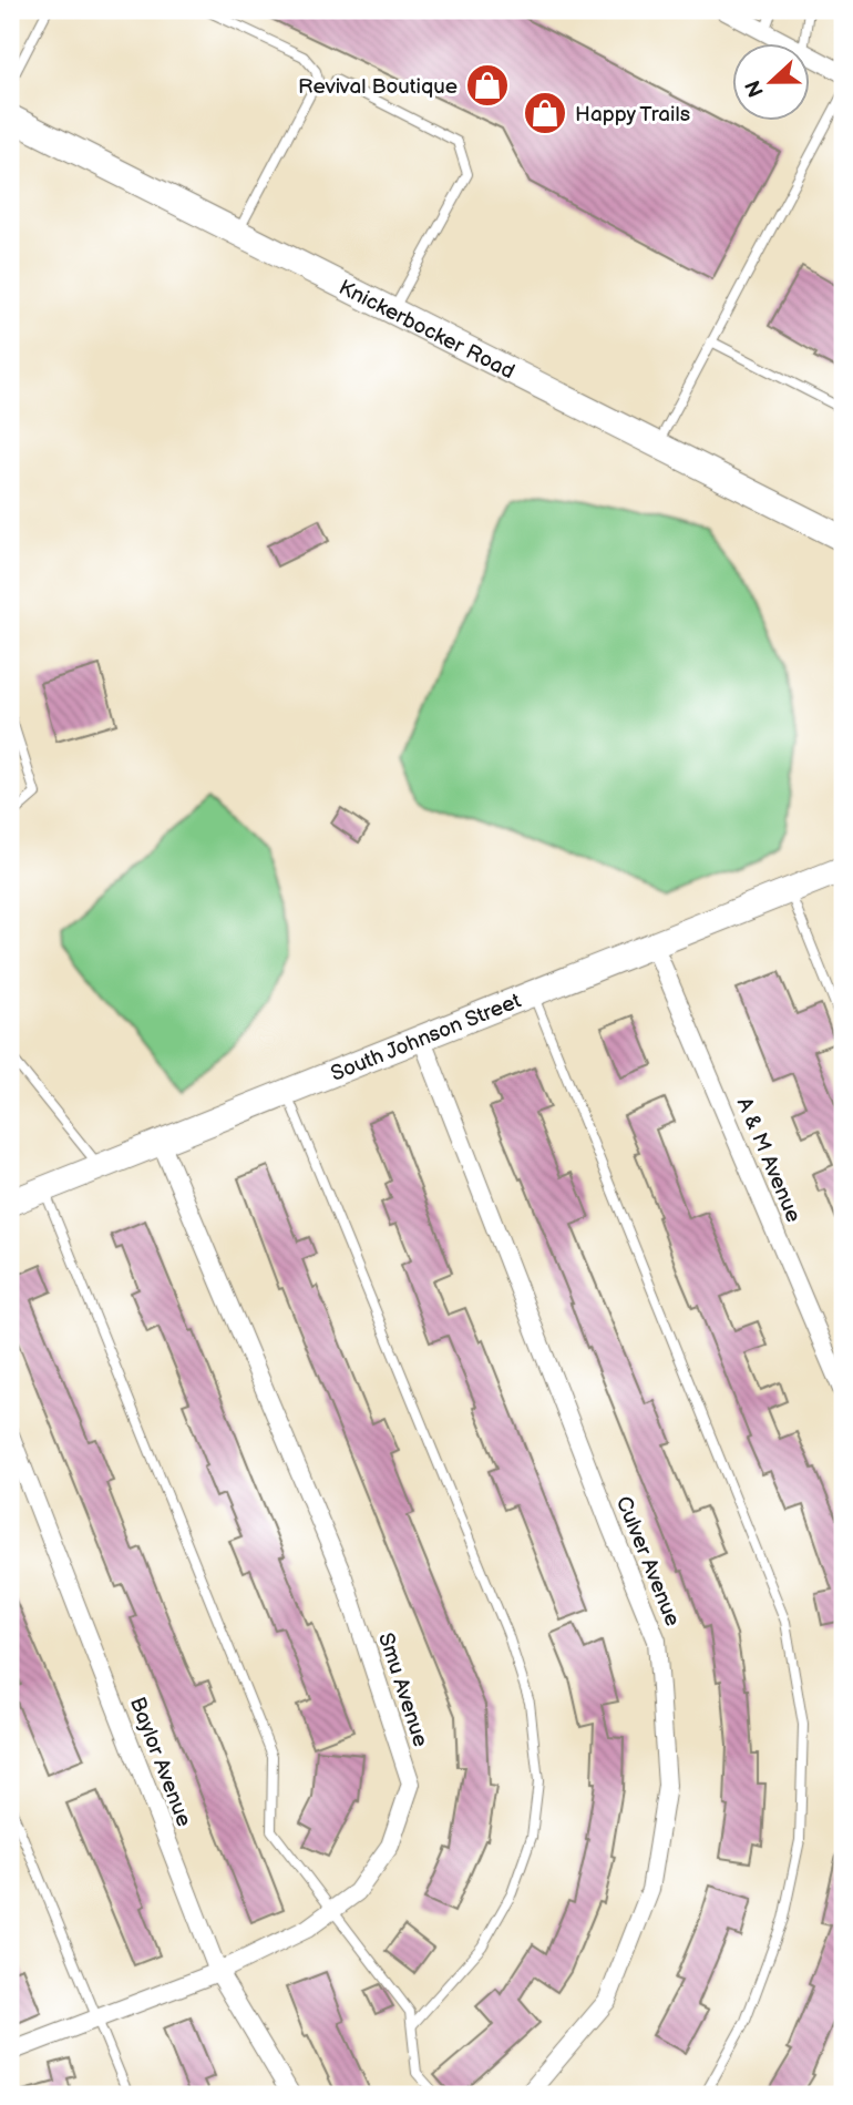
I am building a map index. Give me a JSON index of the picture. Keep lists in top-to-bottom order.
{
  "streets": {
    "main road": ["Knickerbocker Road", "South Johnson Street"],
    "street": [
      "A & M Avenue",
      "Culver Avenue",
      "Smu Avenue",
      "Baylor Avenue"
    ]
  },
  "crossings": [
    ["South Johnson Street", "A & M Avenue"],
    ["South Johnson Street", "Culver Avenue"],
    ["South Johnson Street", "Smu Avenue"],
    ["Smu Avenue", "Baylor Avenue"]
  ],
  "places": {
    "shop": ["Revival Boutique", "Happy Trails"]
  },
  "north": "left"
}
